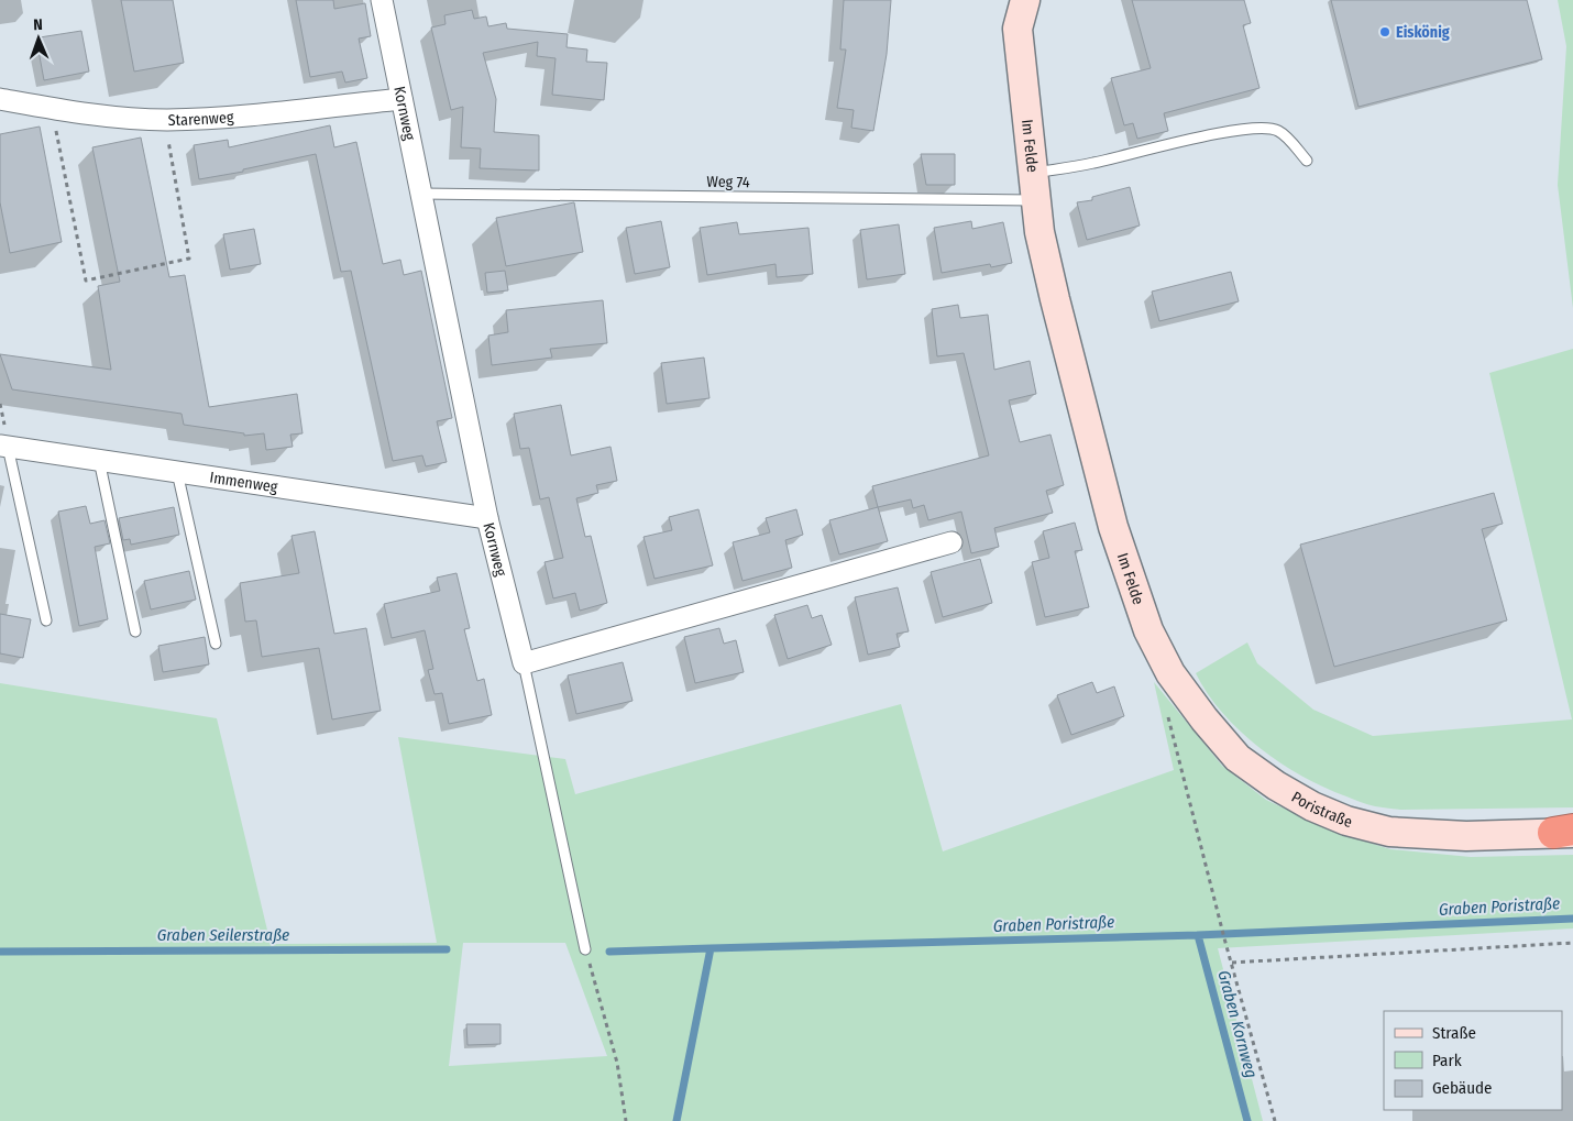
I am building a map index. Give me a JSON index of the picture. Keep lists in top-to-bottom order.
{
  "streets": {
    "main road": ["Im Felde", "Poristraße"],
    "street": ["Kornweg", "Starenweg", "Immenweg"],
    "lane": ["Weg 74"]
  },
  "crossings": [
    ["Kornweg", "Starenweg"],
    ["Kornweg", "Weg 74"],
    ["Kornweg", "Immenweg"],
    ["Im Felde", "Weg 74"],
    ["Im Felde", "Poristraße"]
  ],
  "water": ["Graben Poristraße", "Graben Seilerstraße", "Graben Kornweg"],
  "places": ["Eiskönig"],
  "legend": ["Straße", "Park", "Gebäude"],
  "north": "top"
}
